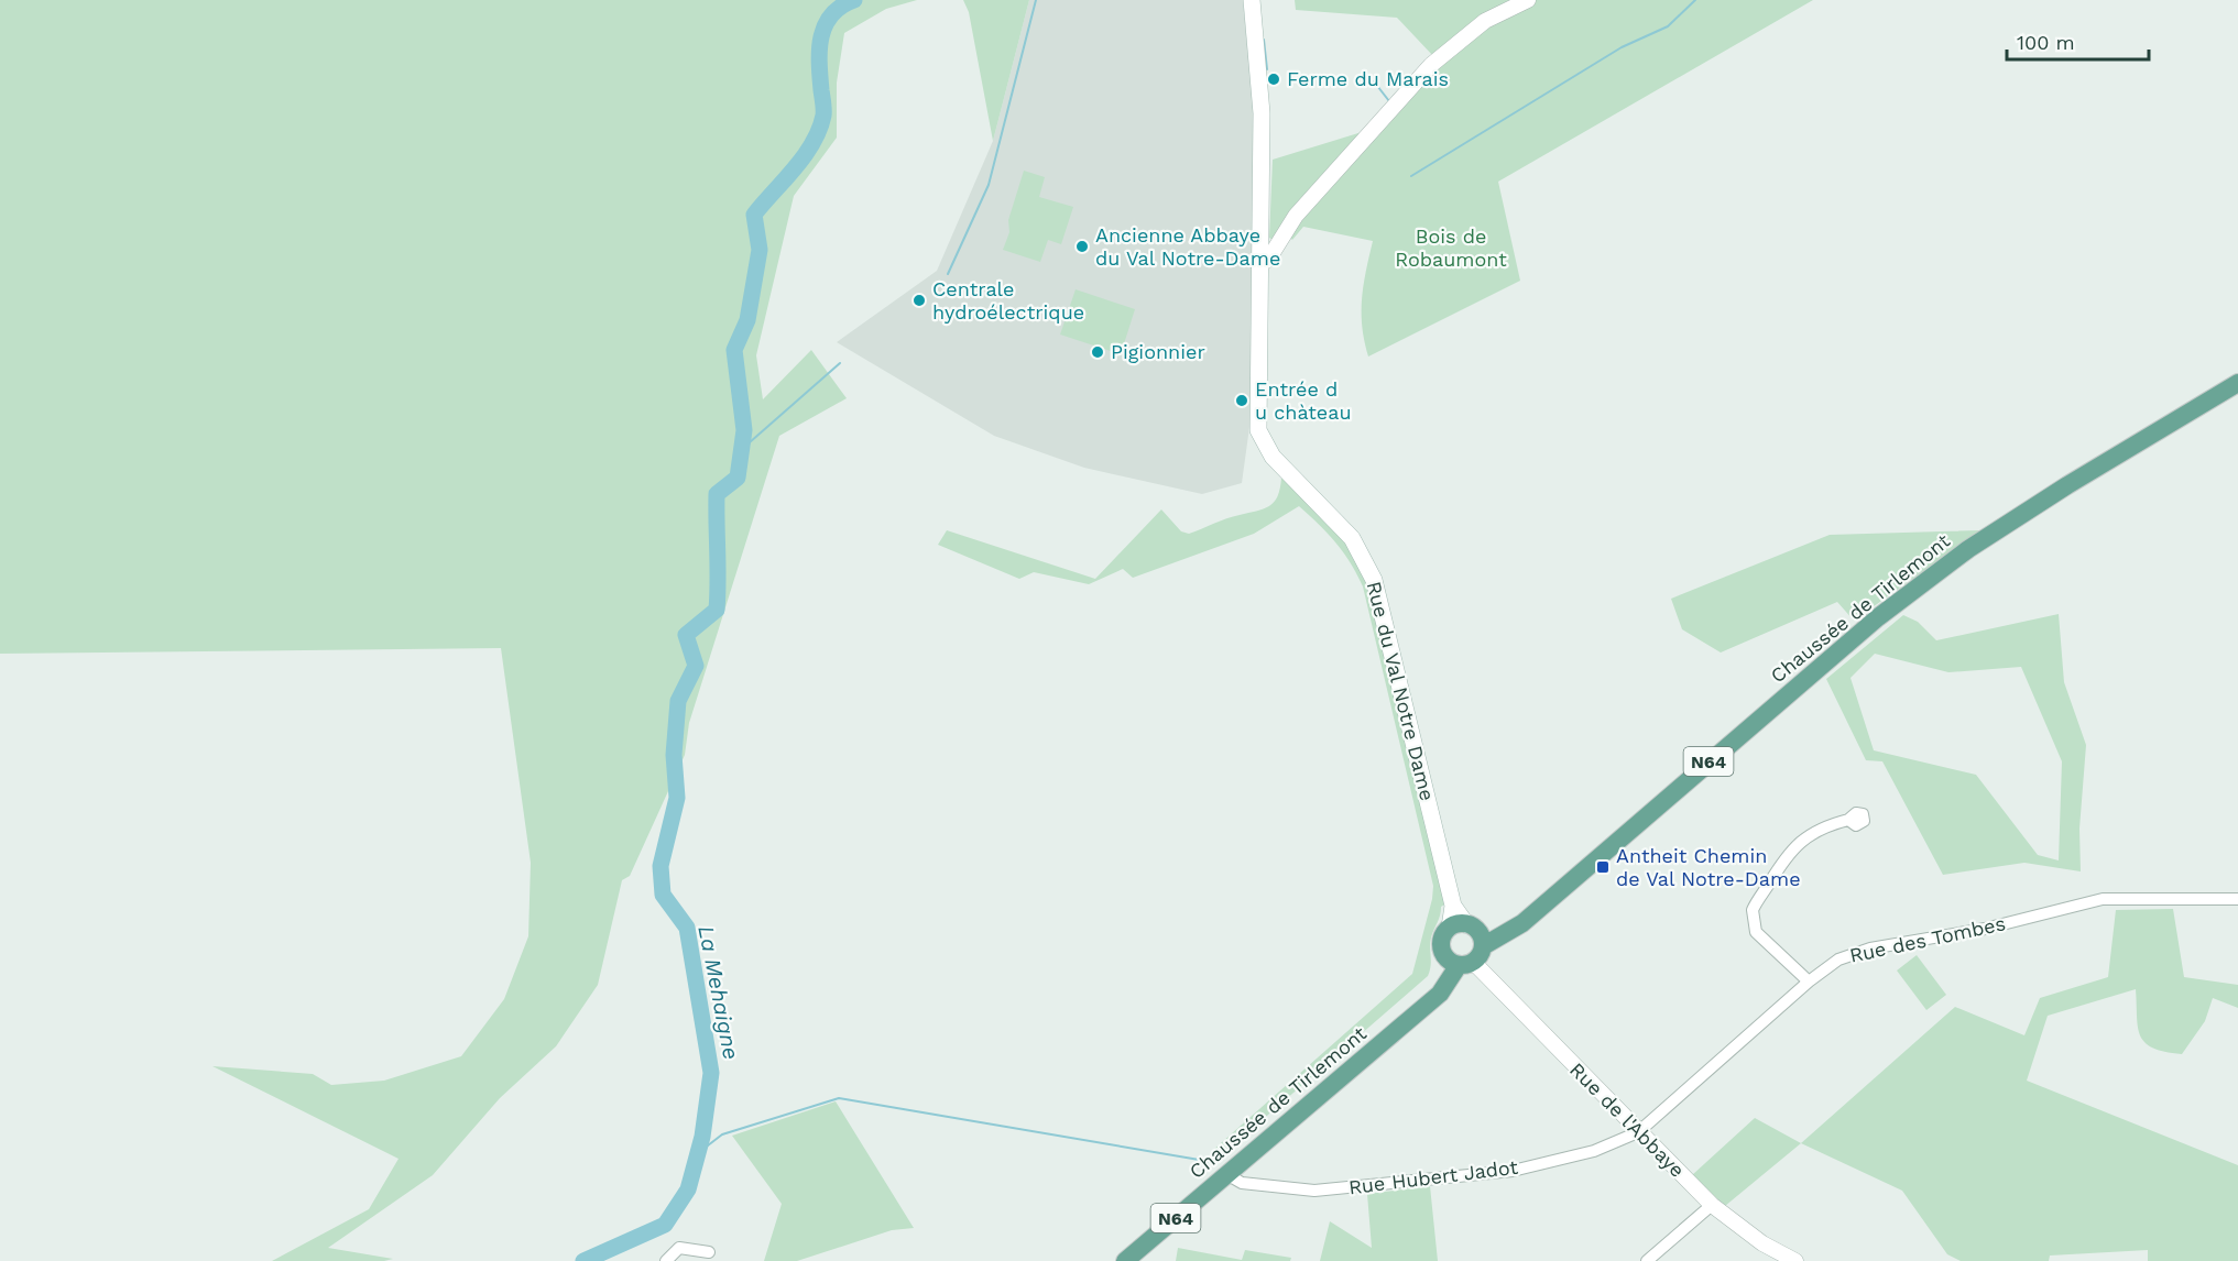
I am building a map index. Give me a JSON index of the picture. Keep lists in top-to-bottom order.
{
  "streets": {
    "main road": ["Chaussée de Tirlemont", "Rue du Val Notre Dame", "N64"],
    "street": ["Rue des Tombes", "Rue de l'Abbaye", "Rue Hubert Jadot"]
  },
  "crossings": [
    ["Chaussée de Tirlemont", "Rue du Val Notre Dame"],
    ["Chaussée de Tirlemont", "Rue de l'Abbaye"],
    ["Chaussée de Tirlemont", "Rue Hubert Jadot"],
    ["Rue des Tombes", "Rue de l'Abbaye"],
    ["Rue des Tombes", "Rue Hubert Jadot"],
    ["Rue de l'Abbaye", "Rue Hubert Jadot"]
  ],
  "water": ["La Mehaigne"],
  "parks": ["Bois de Robaumont"],
  "places": {
    "other": [
      "Ferme du Marais",
      "Ancienne Abbaye du Val Notre-Dame",
      "Centrale hydroélectrique",
      "Pigionnier",
      "Entrée d u chàteau"
    ],
    "transit": ["Antheit Chemin de Val Notre-Dame"]
  },
  "scale_bar": "100 m"
}
